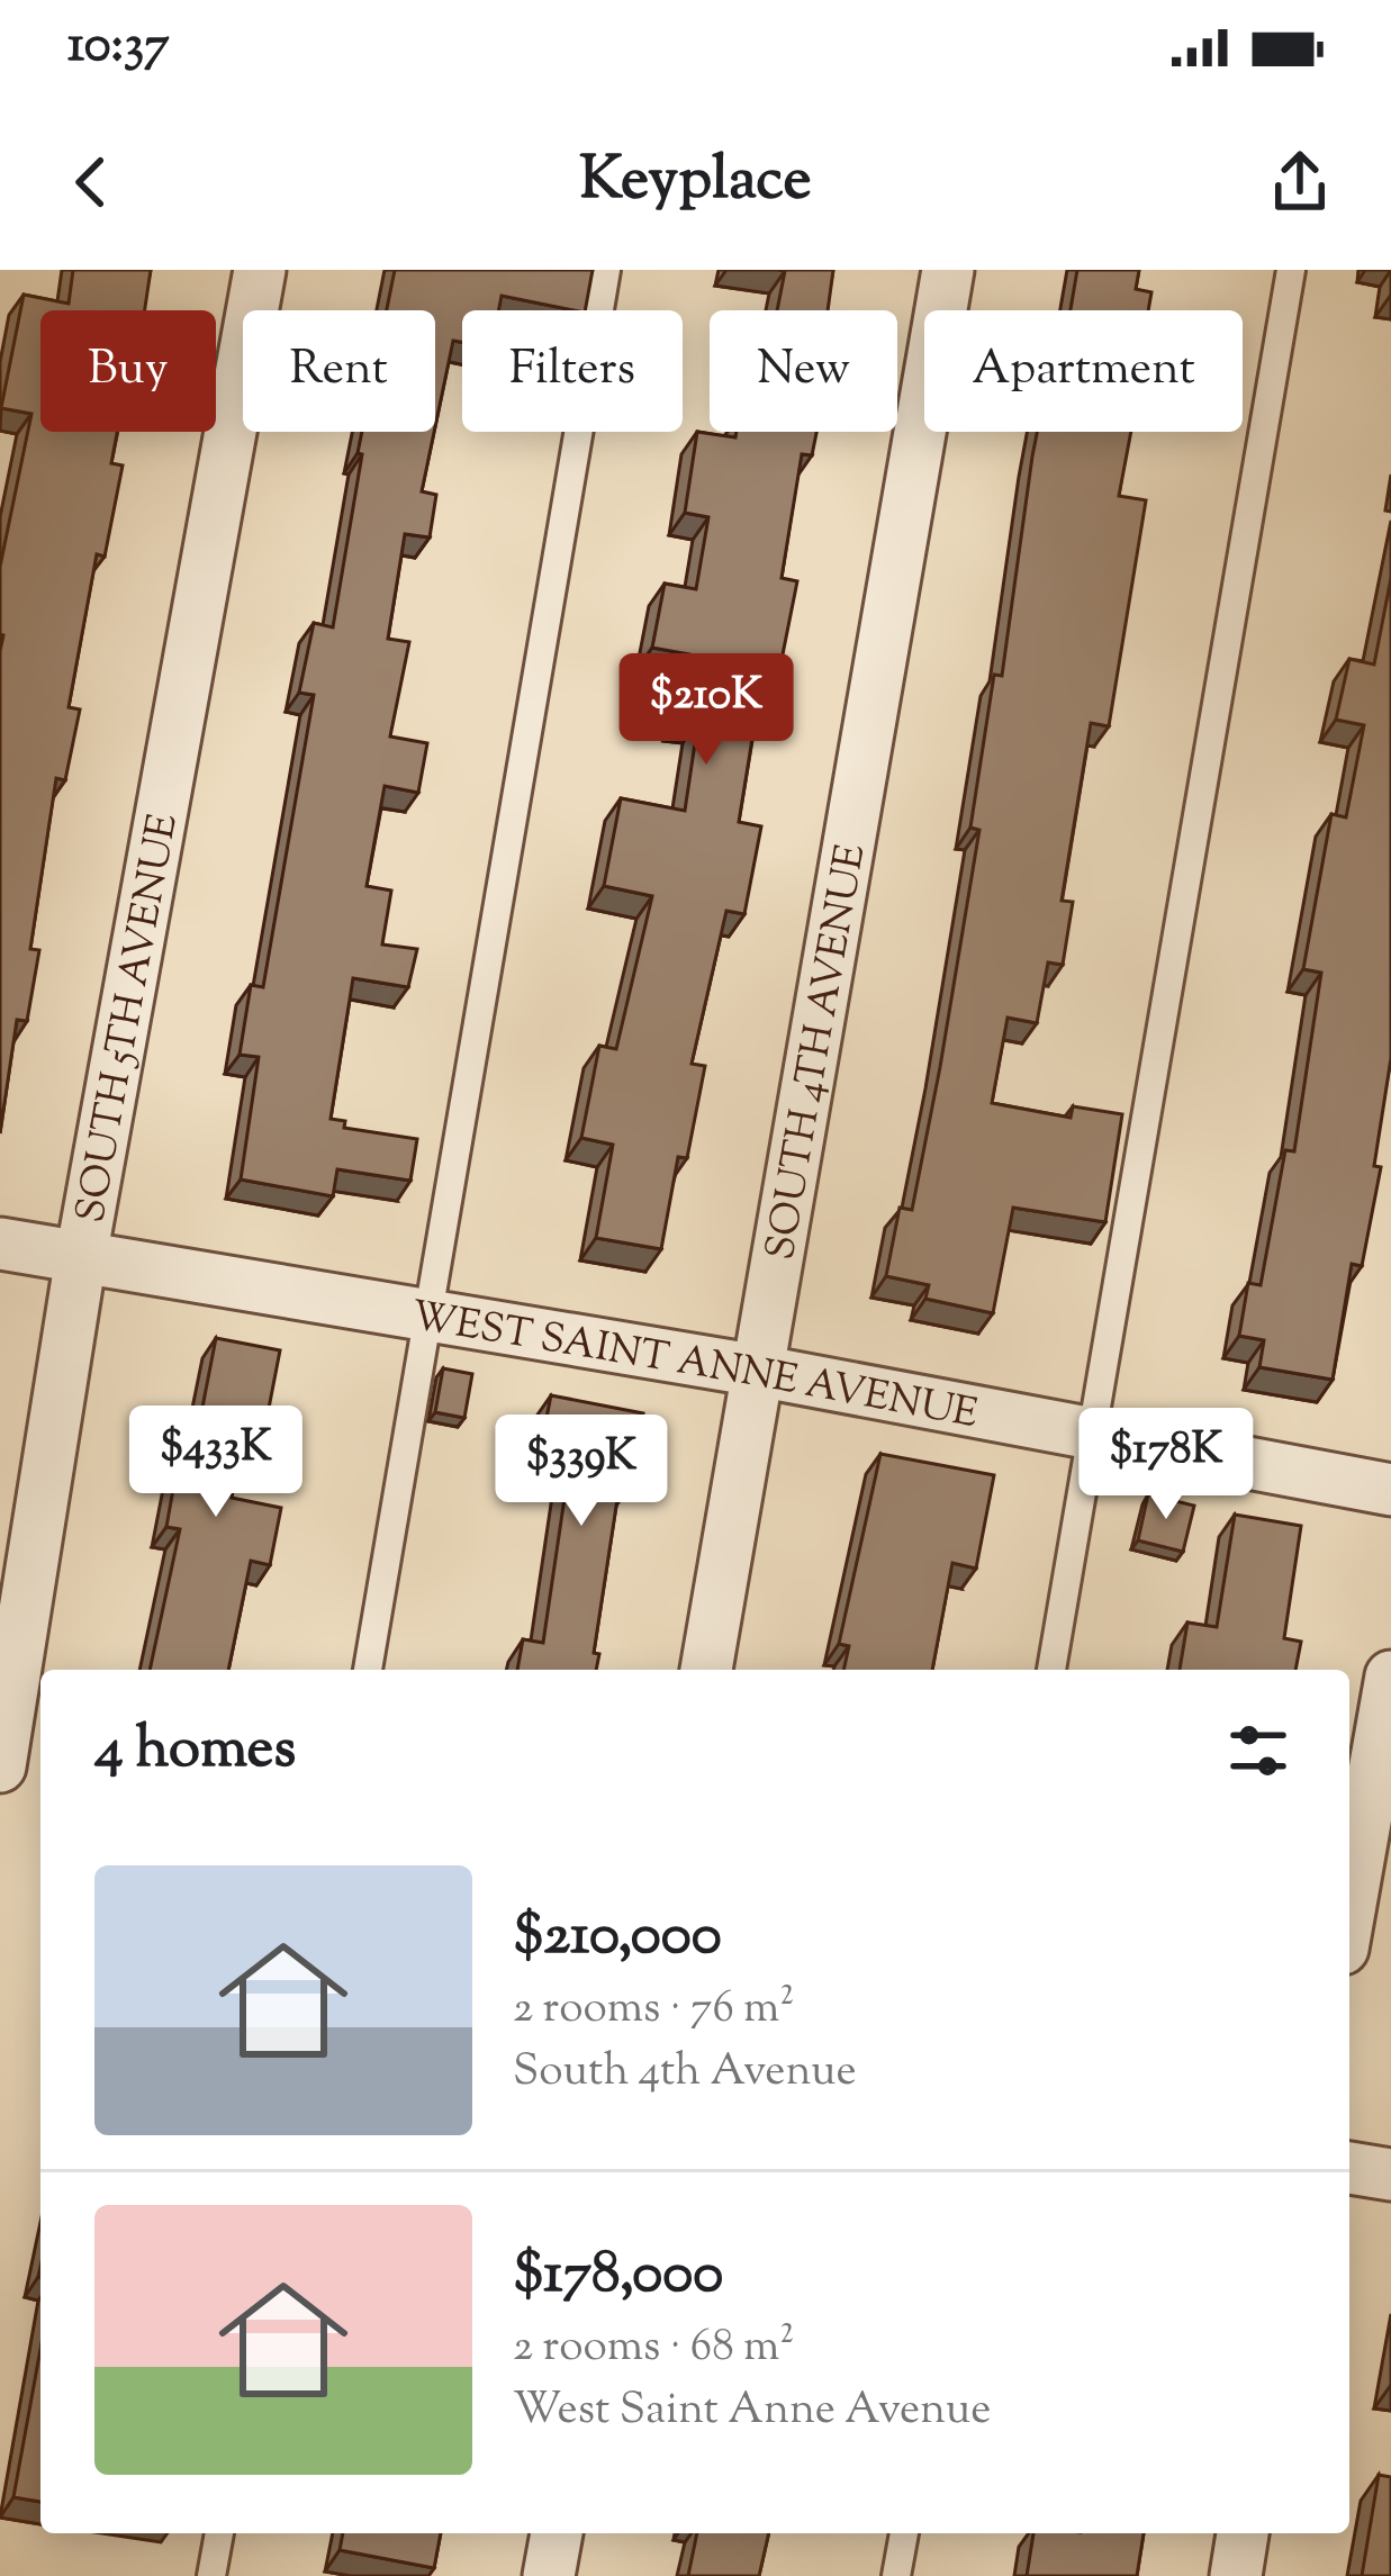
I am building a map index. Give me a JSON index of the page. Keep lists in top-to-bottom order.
{
  "streets": {
    "street": ["SOUTH 5TH AVENUE", "SOUTH 4TH AVENUE", "WEST SAINT ANNE AVENUE"]
  },
  "crossings": [
    ["SOUTH 5TH AVENUE", "WEST SAINT ANNE AVENUE"],
    ["SOUTH 4TH AVENUE", "WEST SAINT ANNE AVENUE"]
  ],
  "page": {
    "status": "10:37",
    "header": "Keyplace",
    "chip": [
      "Buy",
      "Rent",
      "Filters",
      "New",
      "Apartment"
    ],
    "price": [
      "$210K",
      "$433K",
      "$178K",
      "$339K"
    ],
    "heading": "4 homes",
    "list": [
      {
        "name": "$210,000",
        "note": "2 rooms · 76 m² · South 4th Avenue"
      },
      {
        "name": "$178,000",
        "note": "2 rooms · 68 m² · West Saint Anne Avenue"
      }
    ]
  }
}
